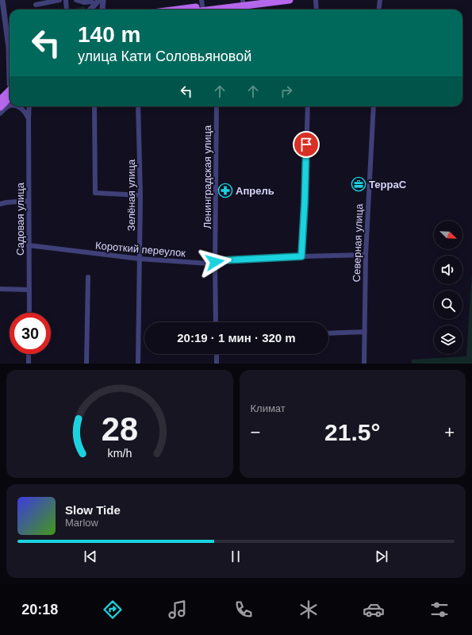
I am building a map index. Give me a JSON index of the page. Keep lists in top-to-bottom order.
{
  "streets": {
    "street": [
      "Ленинградская улица",
      "Зелёная улица",
      "Садовая улица",
      "Северная улица",
      "Короткий переулок"
    ]
  },
  "crossings": [
    ["Ленинградская улица", "Короткий переулок"],
    ["Зелёная улица", "Короткий переулок"],
    ["Садовая улица", "Короткий переулок"],
    ["Северная улица", "Короткий переулок"]
  ],
  "places": {
    "office": ["ТерраС"],
    "pharmacy": ["Апрель"]
  },
  "north": "bottom right",
  "page": {
    "turn": ["140 m", "улица Кати Соловьяновой"],
    "limit": "30",
    "trip": "20:19 · 1 мин · 320 m",
    "tile": "Климат",
    "heat": ["−", "21.5°", "+"],
    "song": ["Slow Tide", "Marlow"],
    "tabs": "20:18",
    "gauge": ["28", "km/h"]
  }
}
